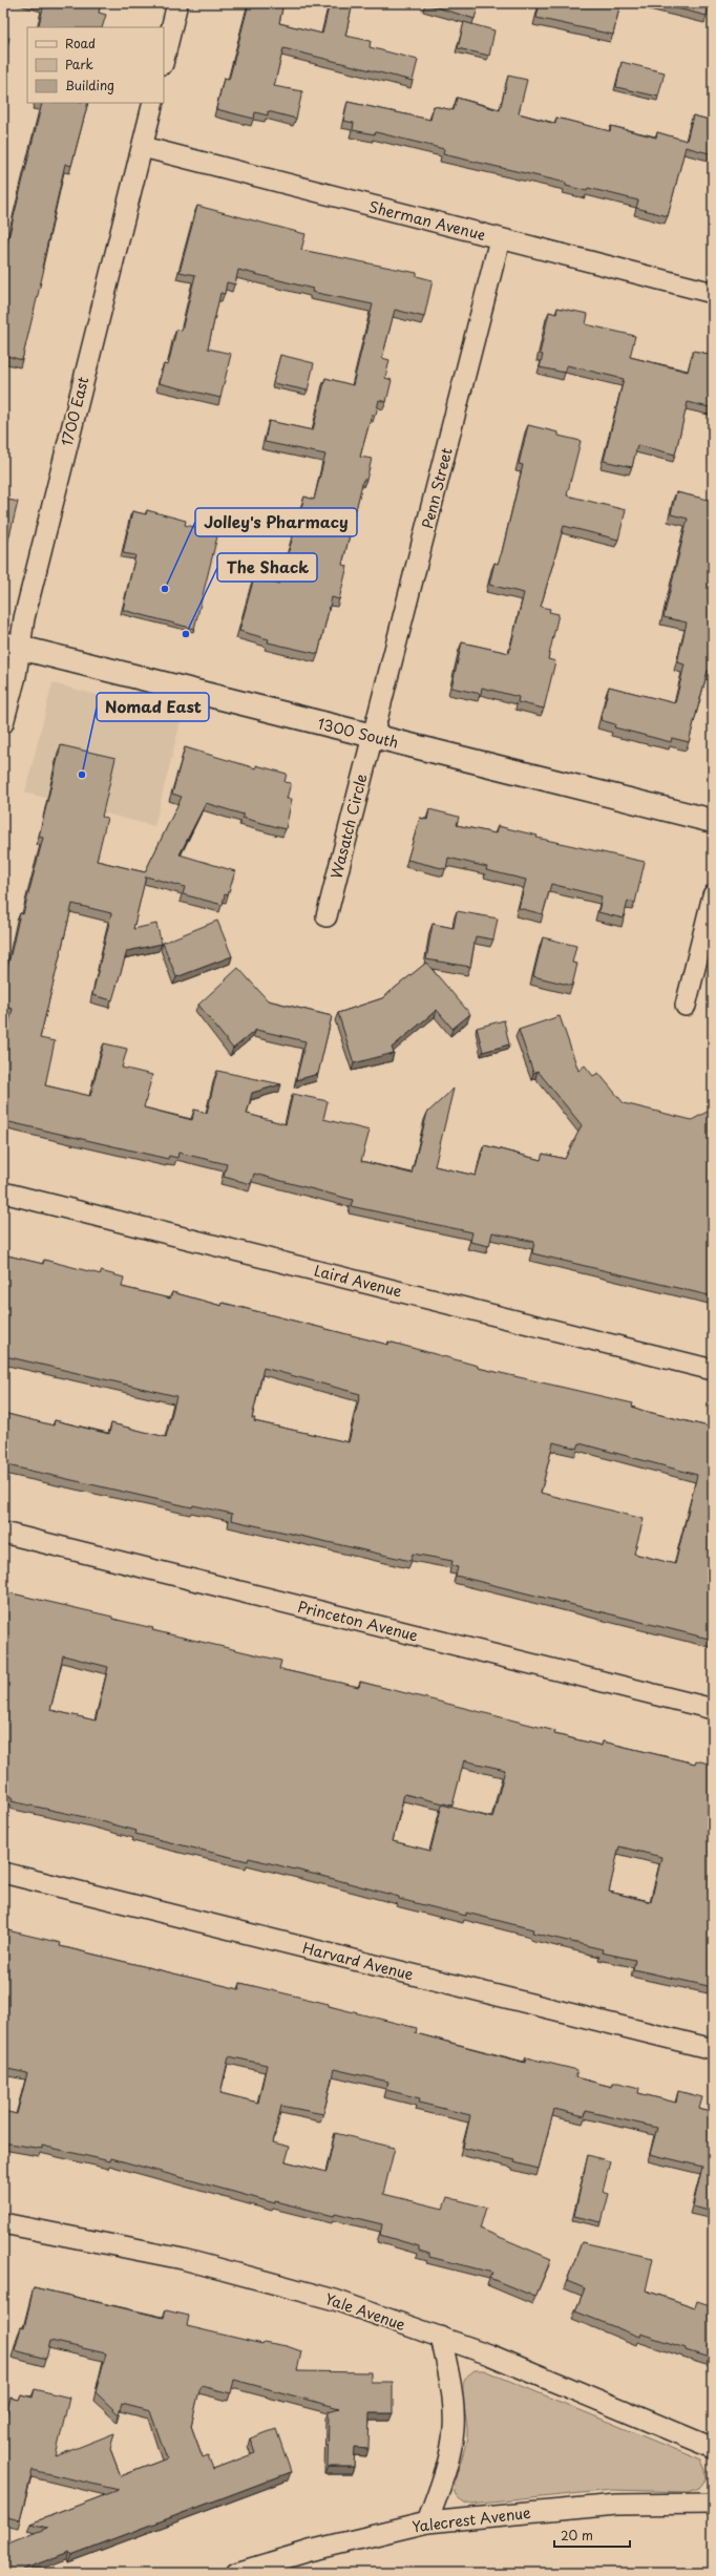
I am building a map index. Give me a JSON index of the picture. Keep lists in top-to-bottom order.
{
  "streets": {
    "street": [
      "Sherman Avenue",
      "1700 East",
      "Penn Street",
      "1300 South",
      "Wasatch Circle",
      "Laird Avenue",
      "Princeton Avenue",
      "Harvard Avenue",
      "Yale Avenue",
      "Yalecrest Avenue"
    ]
  },
  "crossings": [
    ["Sherman Avenue", "1700 East"],
    ["Sherman Avenue", "Penn Street"],
    ["1700 East", "1300 South"],
    ["Penn Street", "1300 South"],
    ["Penn Street", "Wasatch Circle"],
    ["1300 South", "Wasatch Circle"]
  ],
  "places": ["Jolley's Pharmacy", "The Shack", "Nomad East"],
  "legend": ["Road", "Park", "Building"],
  "scale_bar": "20 m"
}
